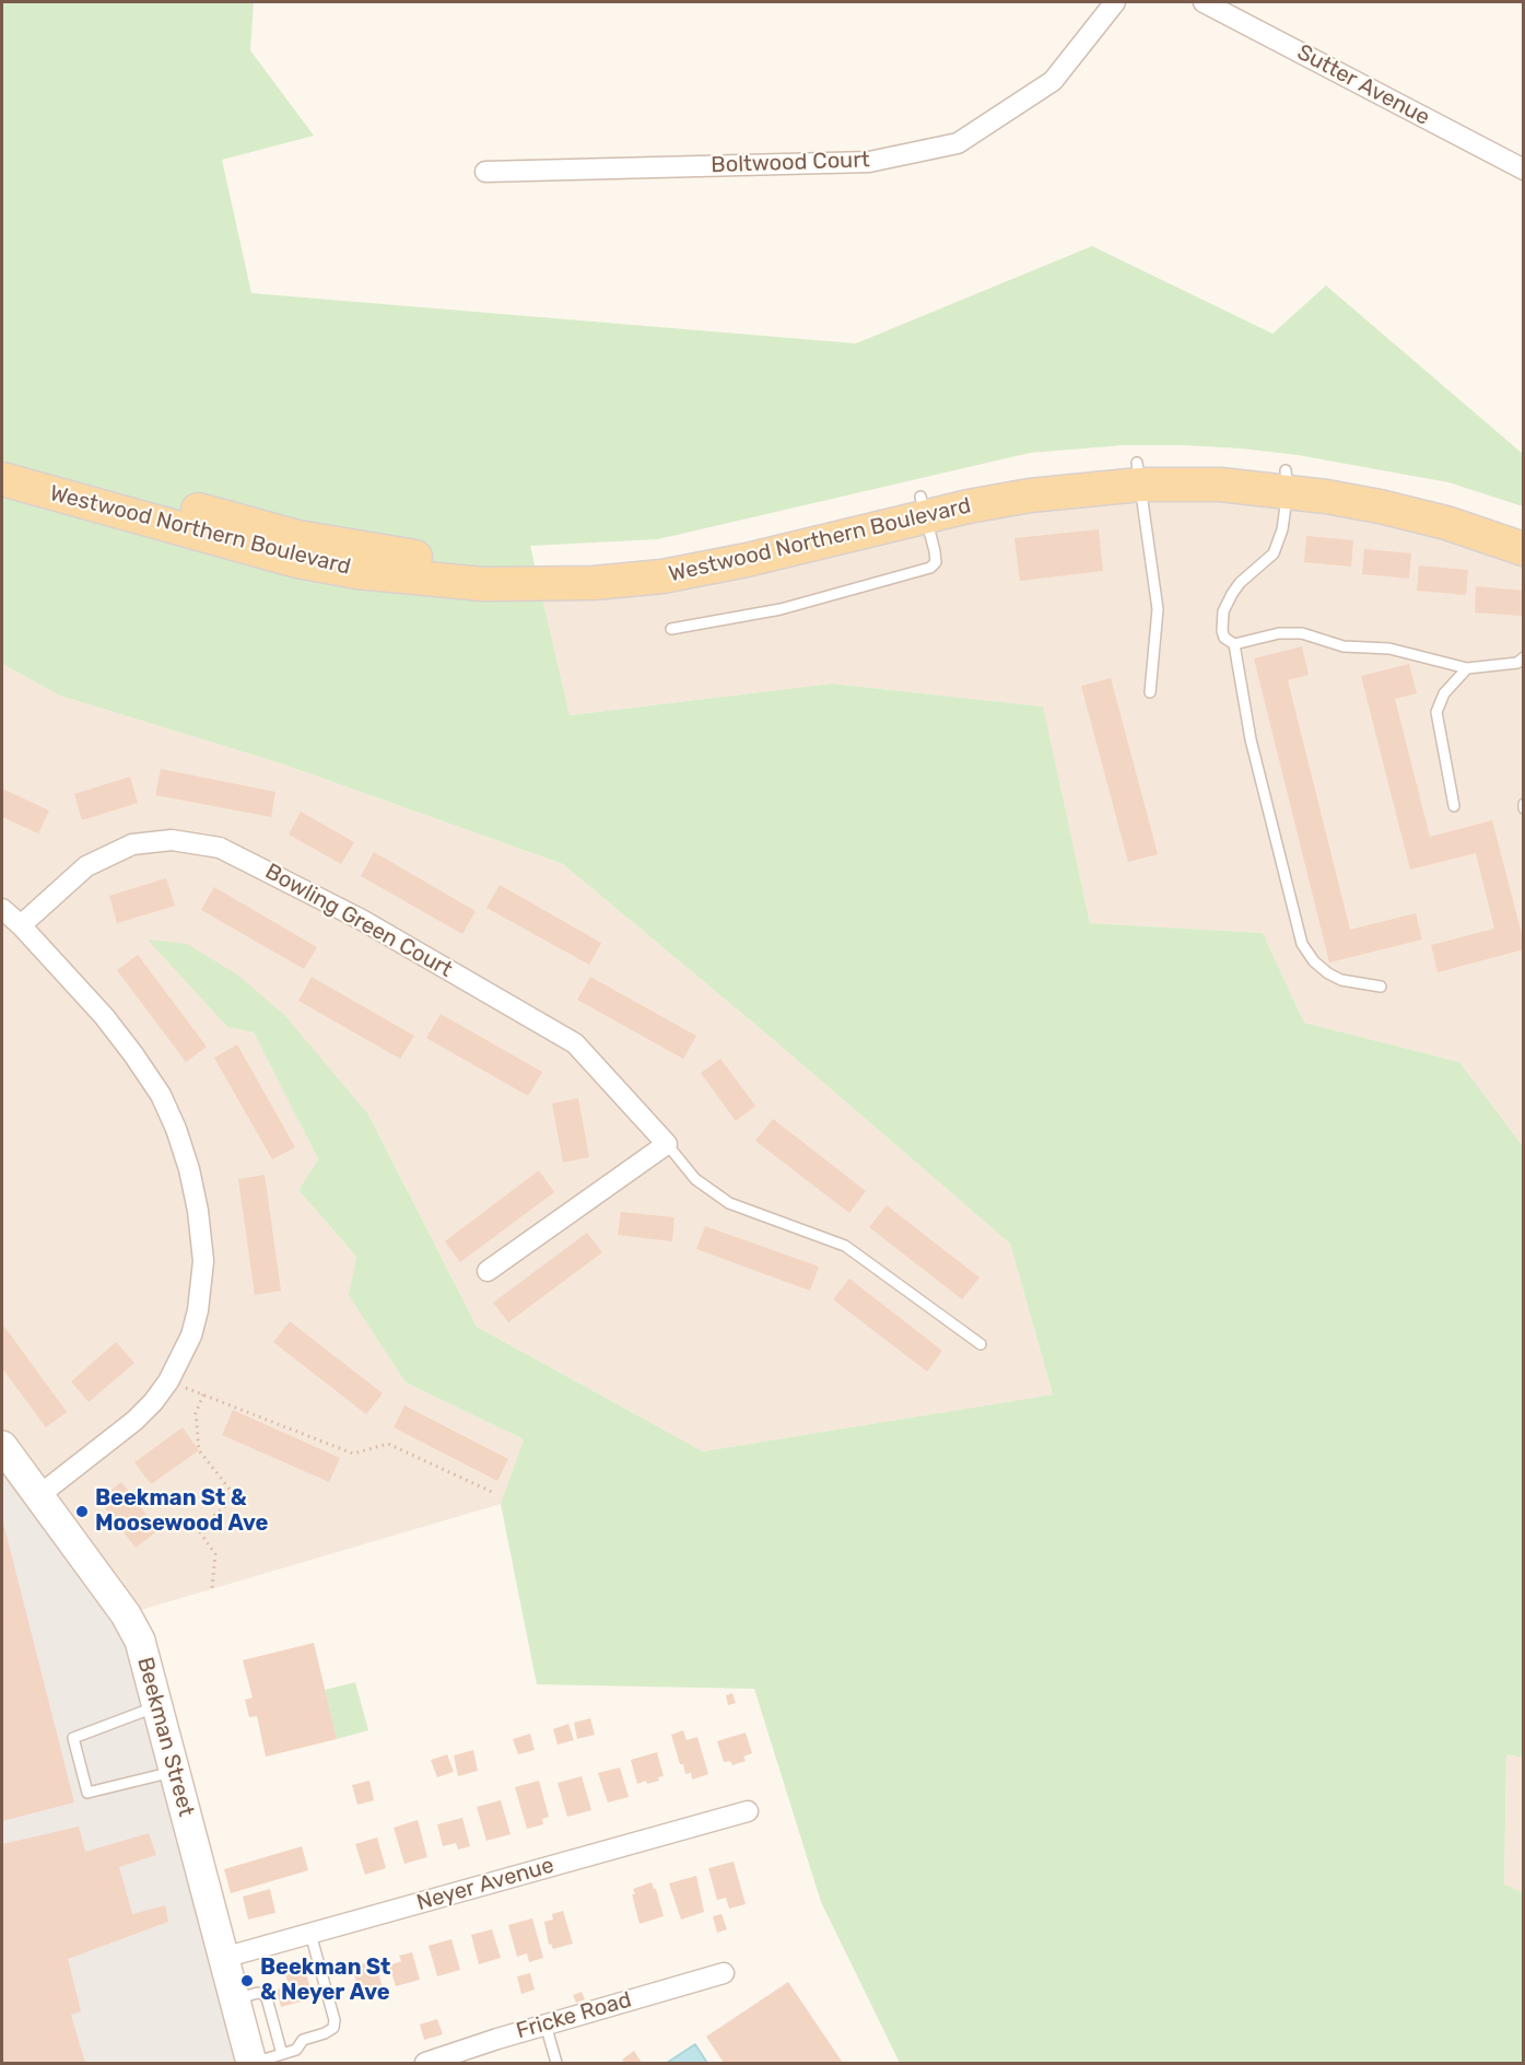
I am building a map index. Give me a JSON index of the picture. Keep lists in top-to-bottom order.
{
  "streets": {
    "main road": ["Westwood Northern Boulevard", "Beekman Street"],
    "street": [
      "Sutter Avenue",
      "Boltwood Court",
      "Bowling Green Court",
      "Neyer Avenue",
      "Fricke Road"
    ]
  },
  "crossings": [
    ["Beekman Street", "Neyer Avenue"]
  ],
  "places": ["Beekman St & Moosewood Ave", "Beekman St & Neyer Ave"]
}
